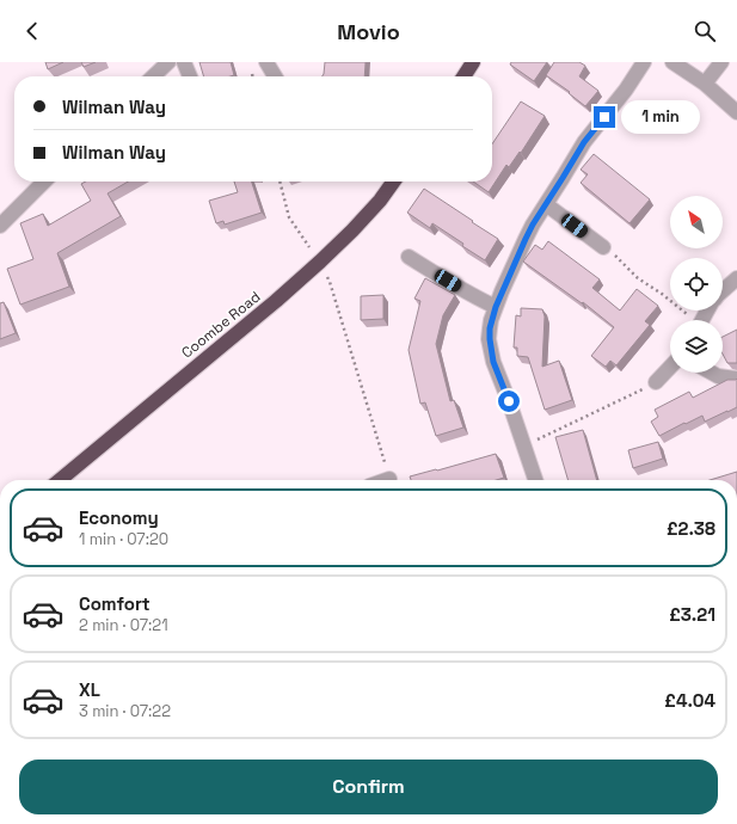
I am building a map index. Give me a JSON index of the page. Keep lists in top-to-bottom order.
{
  "streets": {
    "highway": ["Coombe Road"]
  },
  "north": "top left",
  "page": {
    "header": "Movio",
    "banner": ["Wilman Way", "Wilman Way"],
    "bubble": "1 min",
    "list": [
      {
        "name": "Economy",
        "note": "1 min · 07:20",
        "value": "£2.38"
      },
      {
        "name": "Comfort",
        "note": "2 min · 07:21",
        "value": "£3.21"
      },
      {
        "name": "XL",
        "note": "3 min · 07:22",
        "value": "£4.04"
      }
    ],
    "buttons": "Confirm"
  }
}
